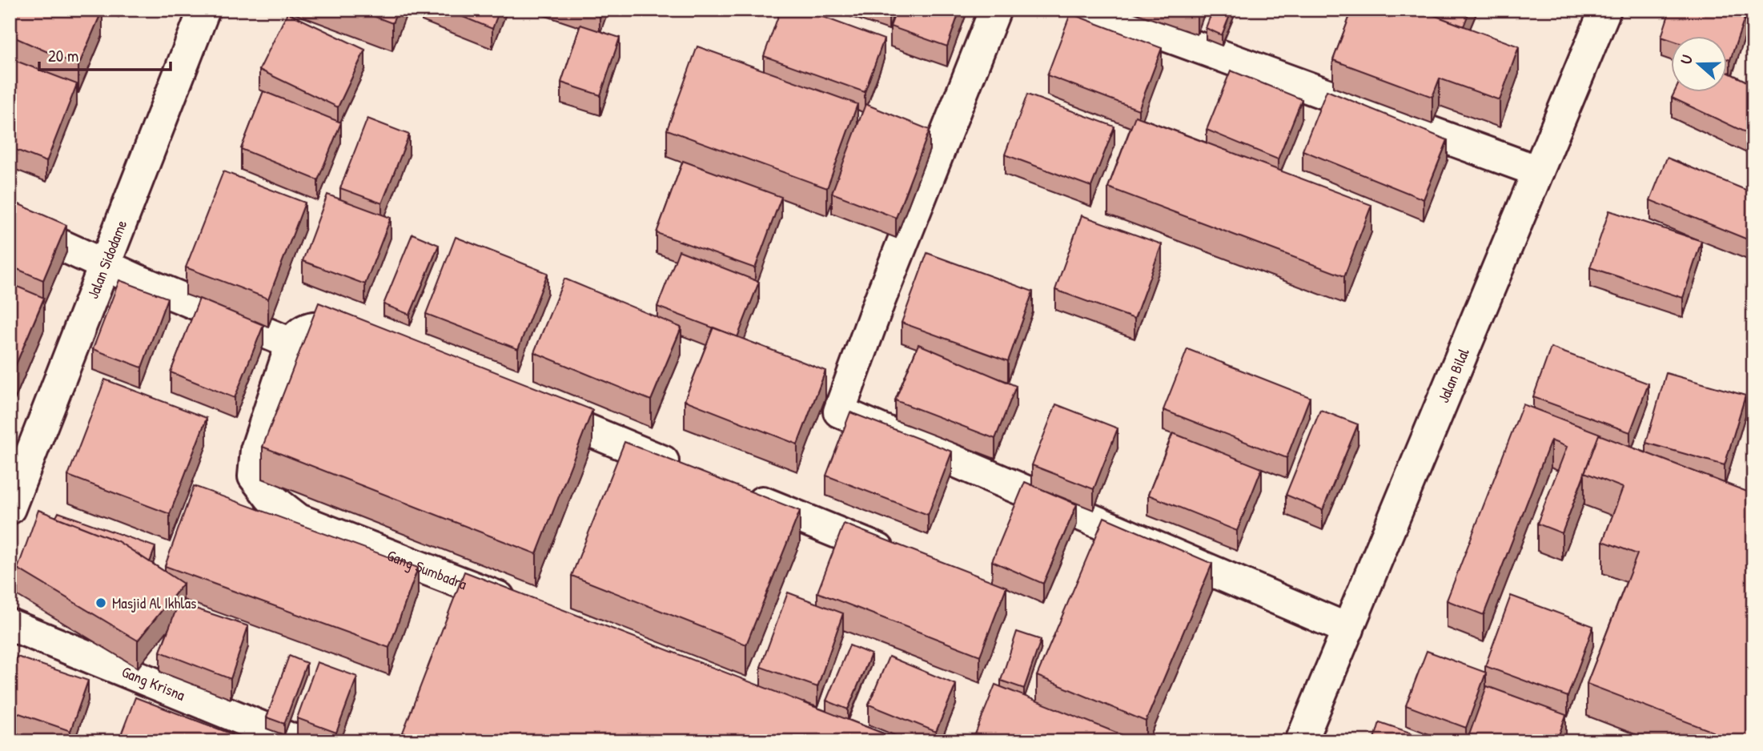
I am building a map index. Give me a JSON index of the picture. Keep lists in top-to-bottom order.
{
  "streets": {
    "street": [
      "Jalan Sidodame",
      "Jalan Bilal",
      "Gang Sumbadra",
      "Gang Krisna"
    ]
  },
  "places": ["Masjid Al Ikhlas"],
  "scale_bar": "20 m",
  "north": "left"
}
